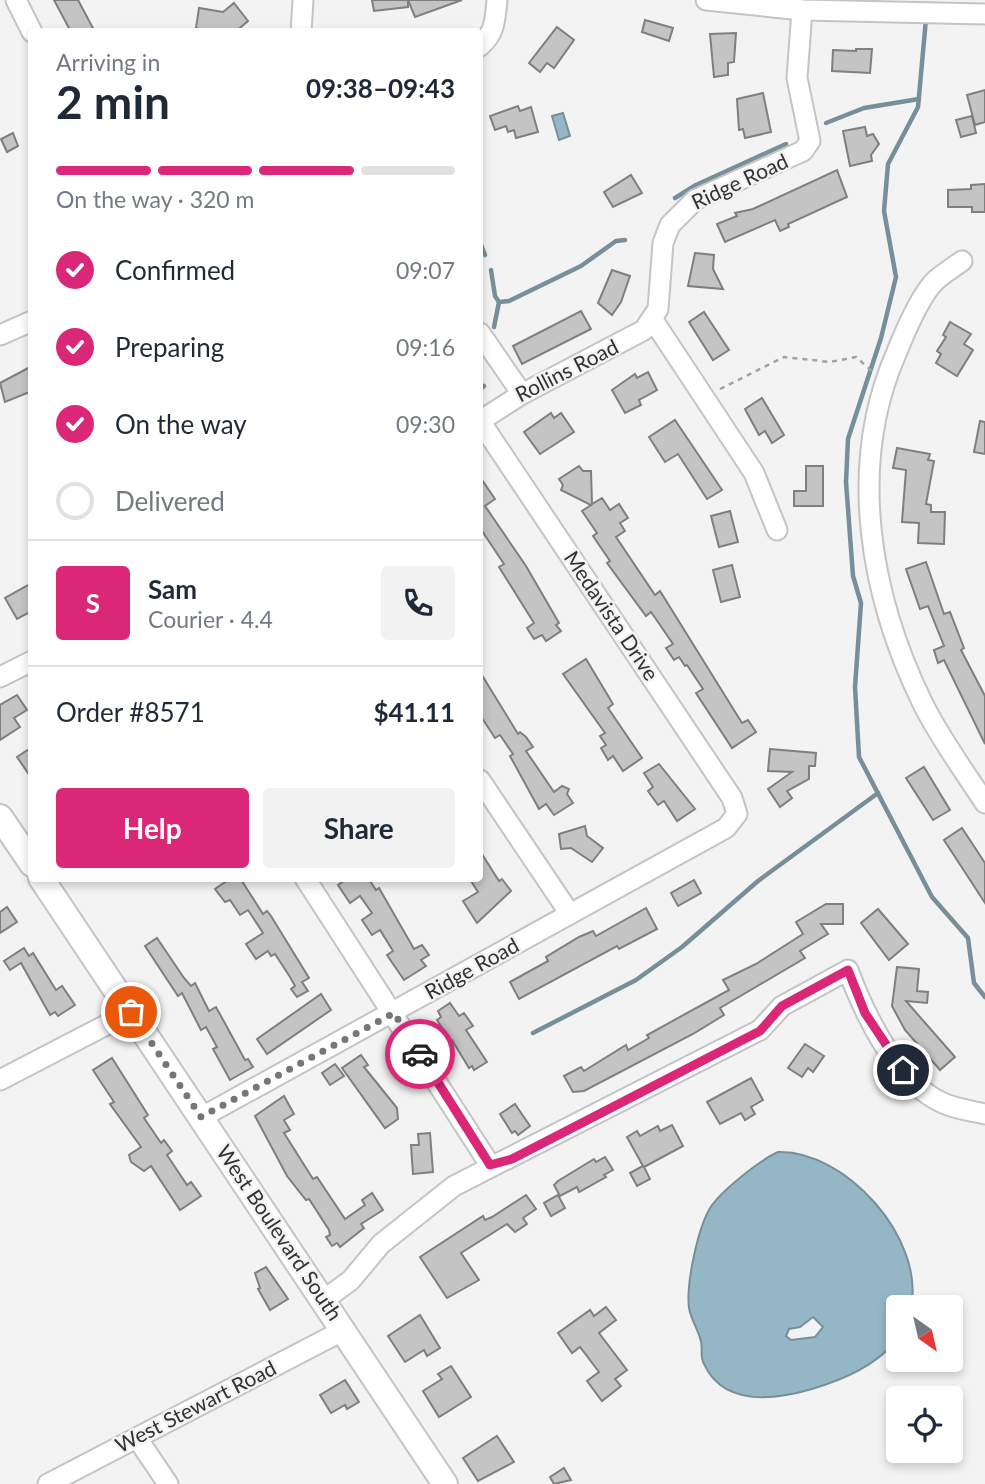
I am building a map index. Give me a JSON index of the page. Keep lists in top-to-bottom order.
{
  "streets": {
    "main road": ["West Boulevard South"],
    "street": [
      "Ridge Road",
      "Rollins Road",
      "Medavista Drive",
      "West Stewart Road"
    ]
  },
  "crossings": [
    ["Ridge Road", "Rollins Road"],
    ["Ridge Road", "Medavista Drive"],
    ["Ridge Road", "West Boulevard South"],
    ["West Boulevard South", "West Stewart Road"]
  ],
  "north": "bottom right",
  "page": {
    "heading": ["2 min", "Arriving in", "09:38–09:43"],
    "panel": [
      "Sam",
      "Courier · 4.4",
      "Order #8571",
      "$41.11"
    ],
    "bar": "On the way · 320 m",
    "list": [
      ["Confirmed", "09:07"],
      ["Preparing", "09:16"],
      ["On the way", "09:30"],
      "Delivered"
    ],
    "round": "S",
    "buttons": ["Help", "Share"]
  }
}
